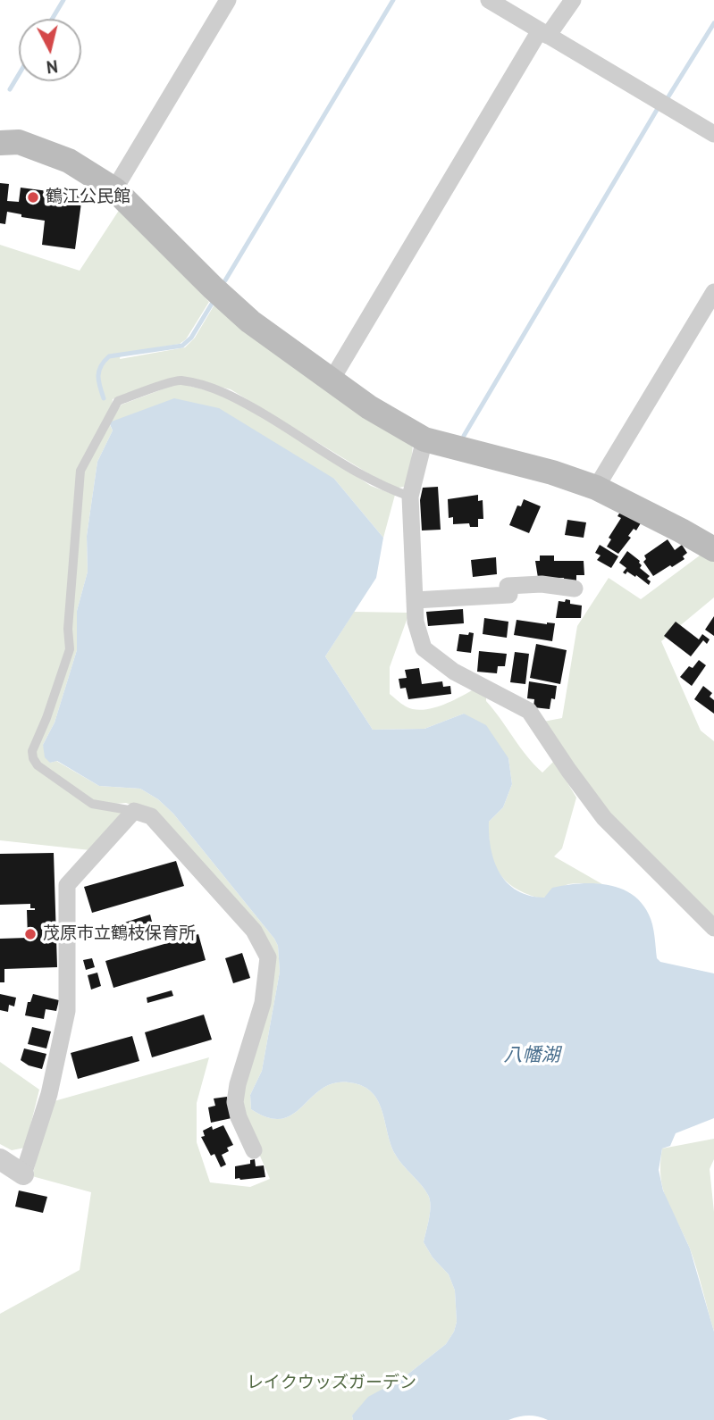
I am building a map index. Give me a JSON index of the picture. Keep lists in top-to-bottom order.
{
  "water": ["八幡湖"],
  "parks": ["レイクウッズガーデン"],
  "places": ["鶴江公民館", "茂原市立鶴枝保育所"],
  "north": "bottom"
}
